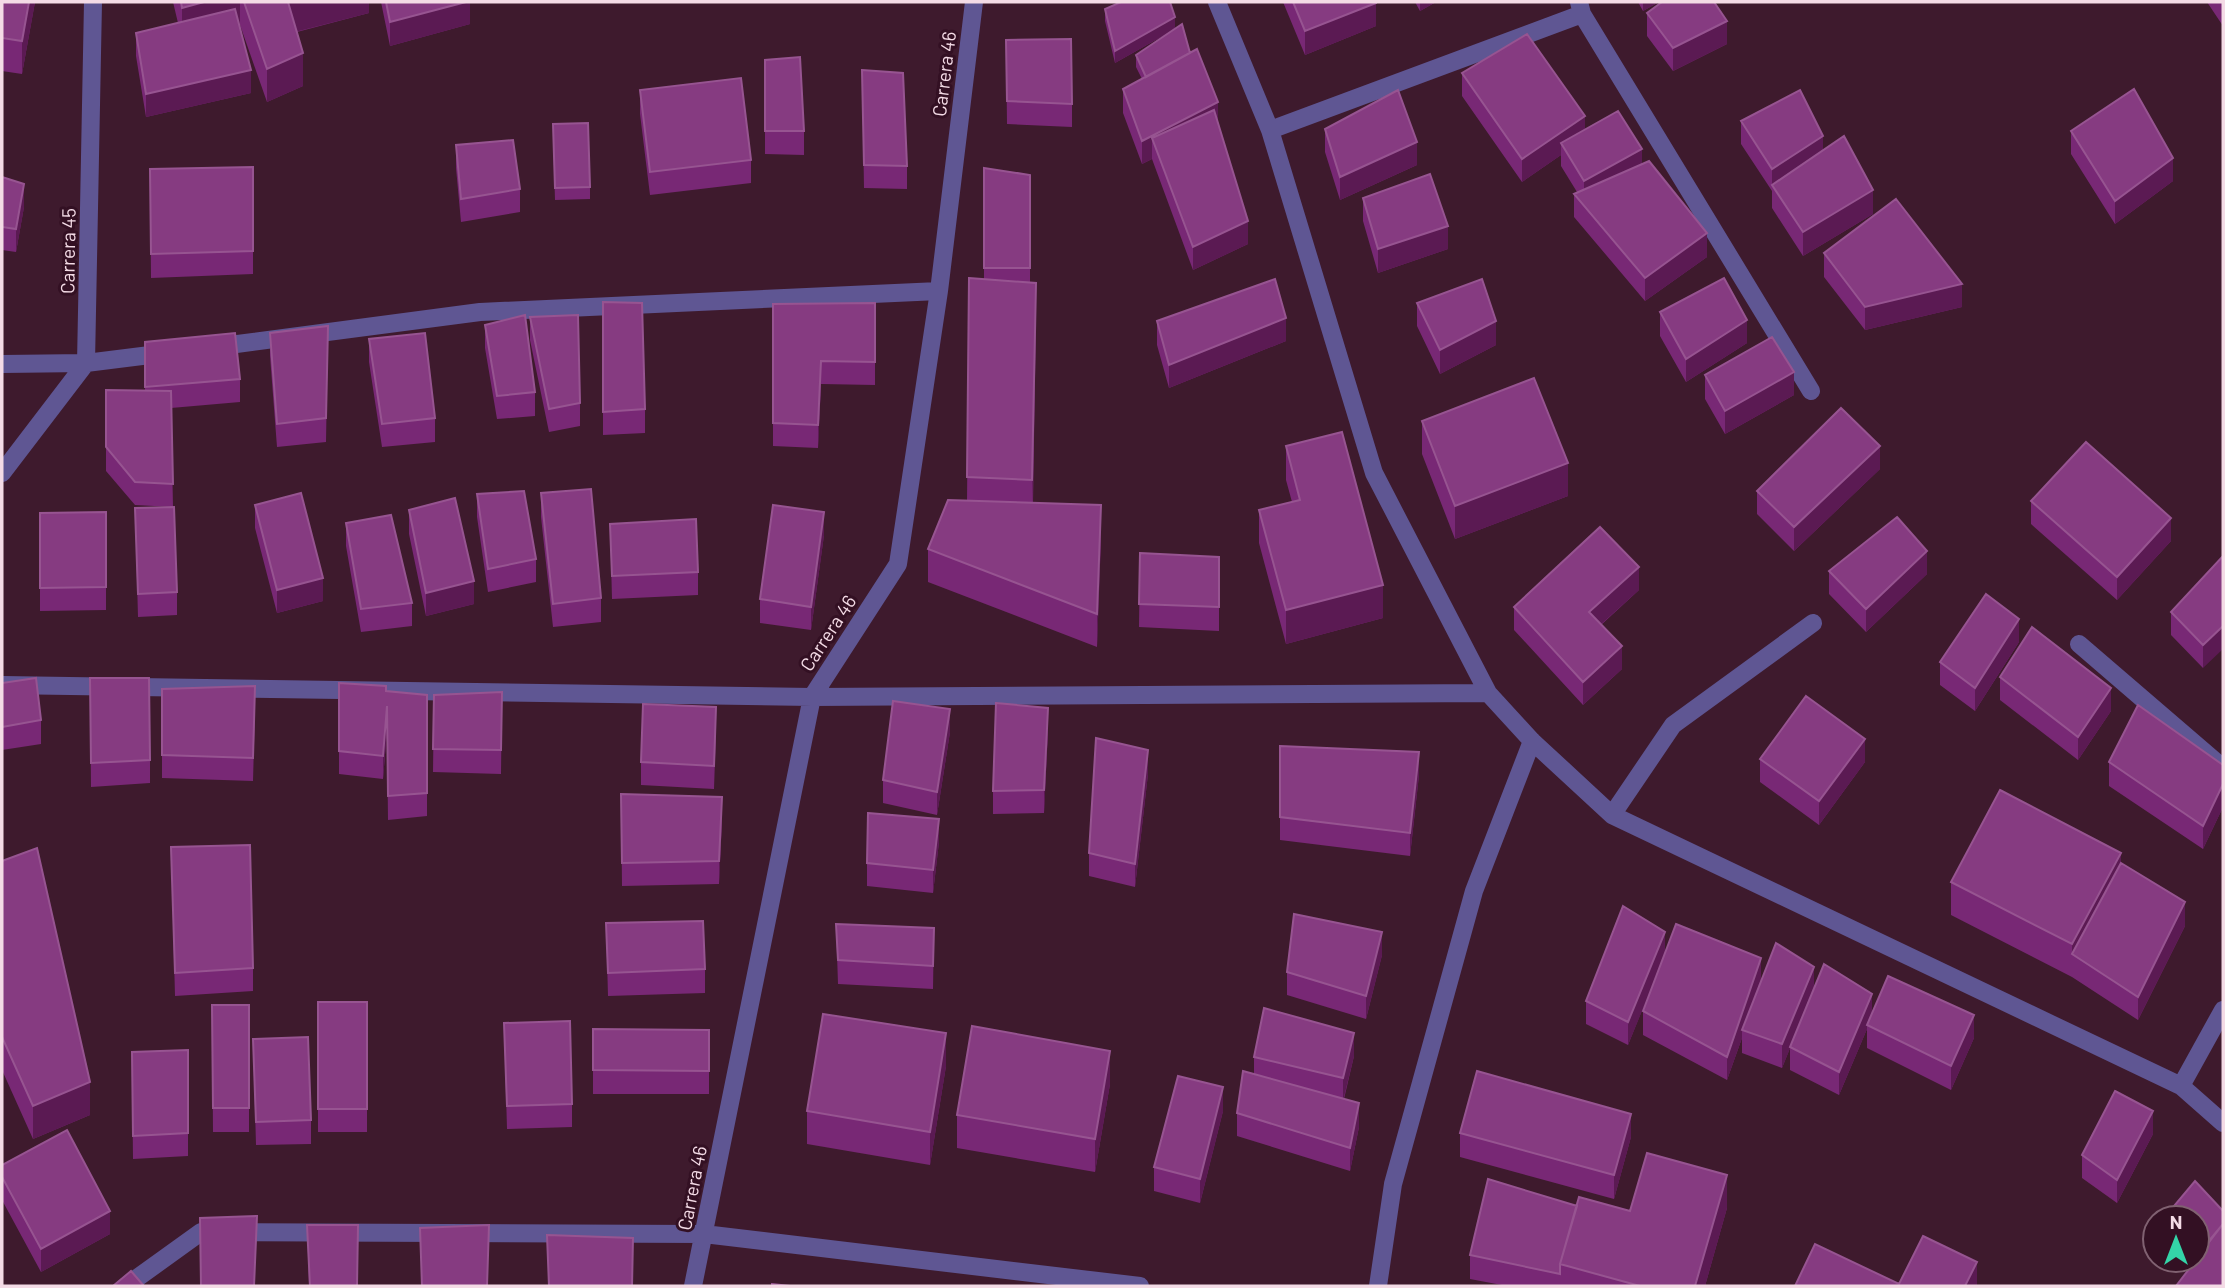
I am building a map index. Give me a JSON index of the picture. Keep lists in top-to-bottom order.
{
  "streets": {
    "street": ["Carrera 46", "Carrera 45"]
  },
  "north": "top"
}
